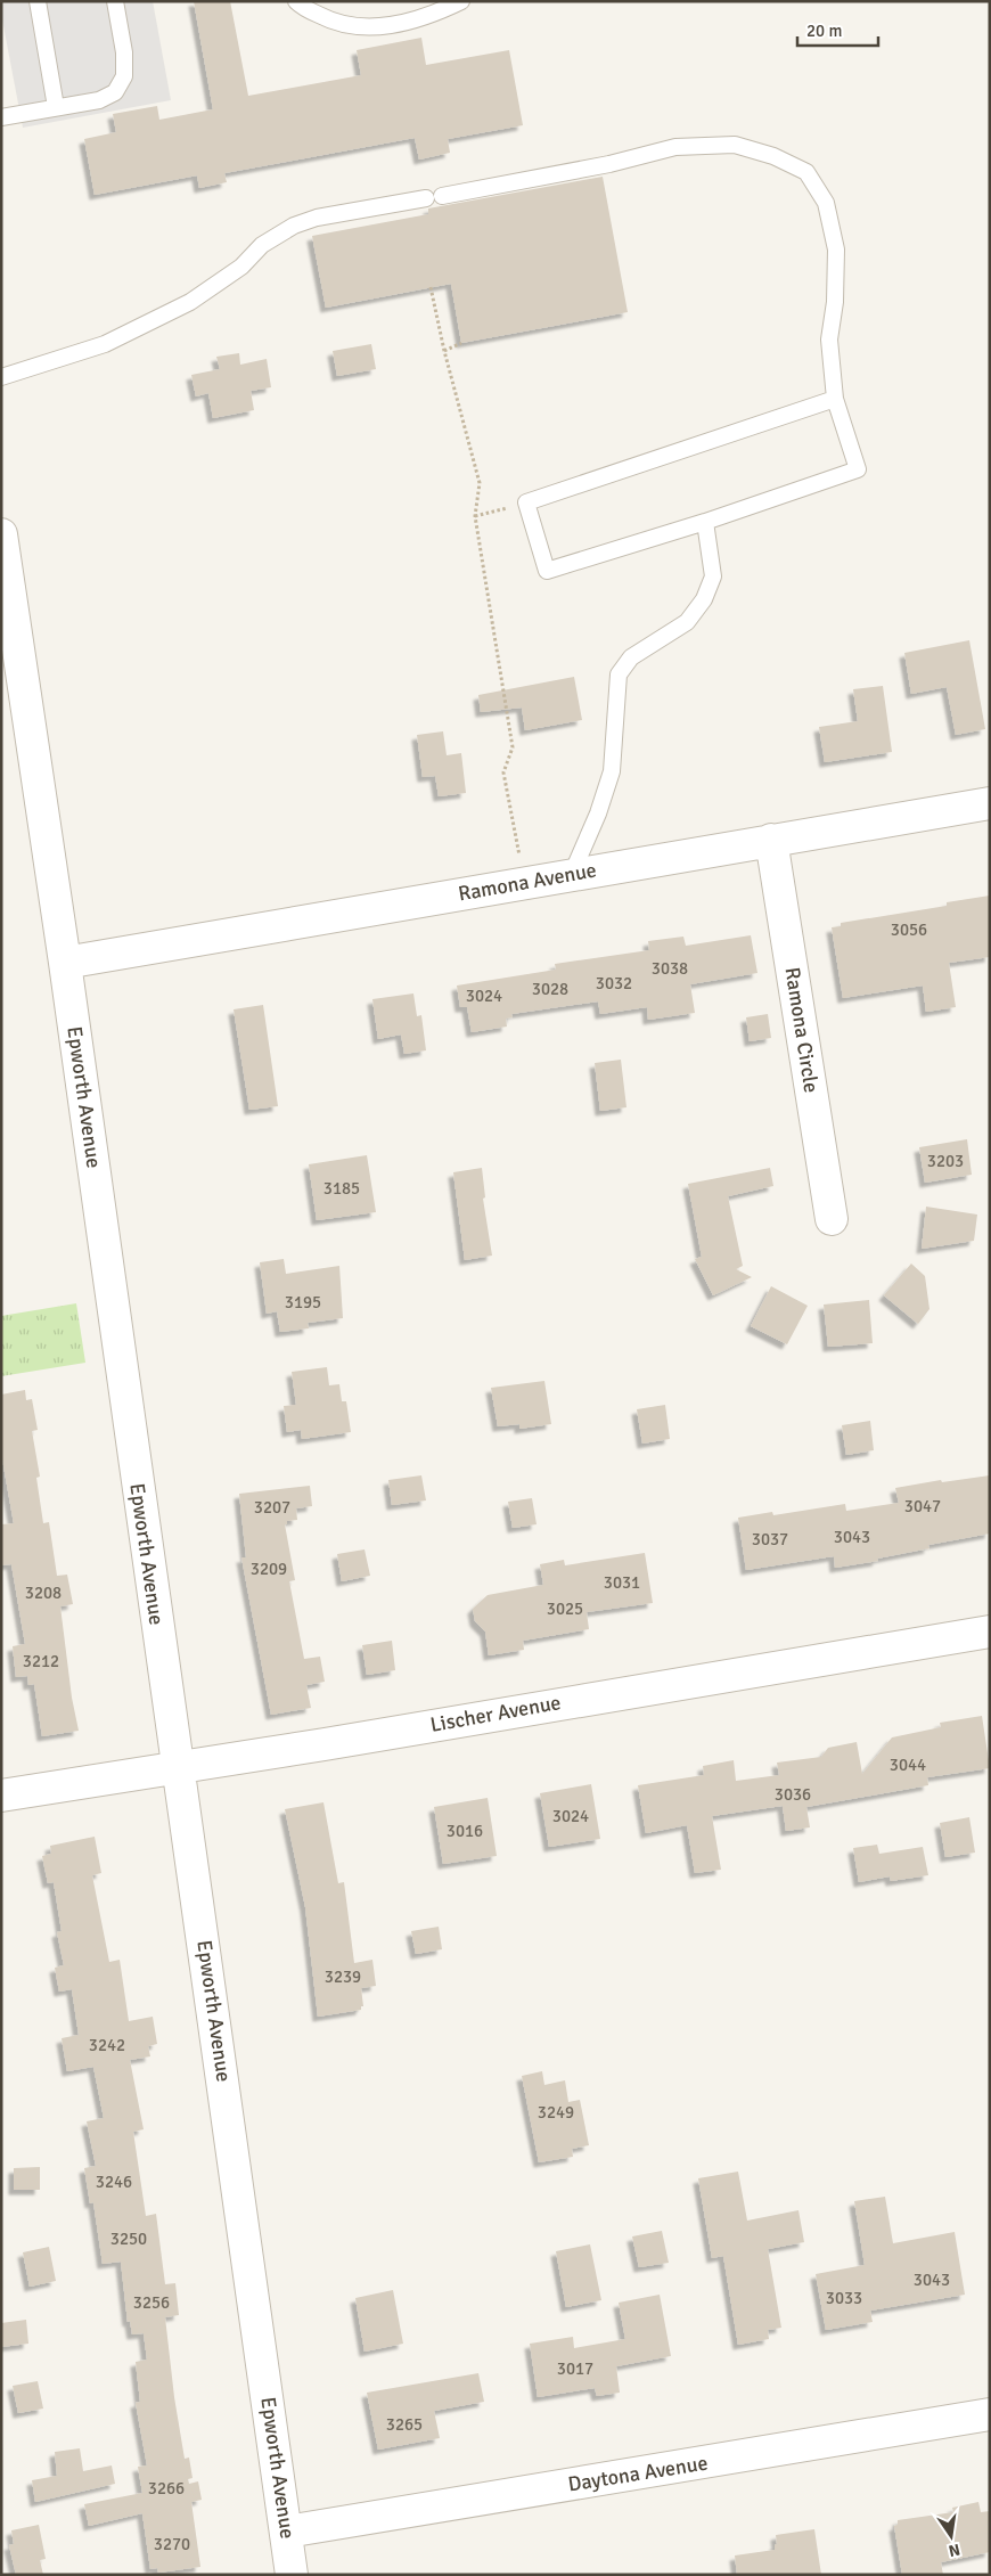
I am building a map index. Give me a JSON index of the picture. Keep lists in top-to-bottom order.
{
  "streets": {
    "street": [
      "Ramona Avenue",
      "Ramona Circle",
      "Epworth Avenue",
      "Lischer Avenue",
      "Daytona Avenue"
    ]
  },
  "crossings": [
    ["Ramona Avenue", "Ramona Circle"],
    ["Ramona Avenue", "Epworth Avenue"],
    ["Epworth Avenue", "Lischer Avenue"],
    ["Epworth Avenue", "Daytona Avenue"]
  ],
  "house_numbers": [
    "3056",
    "3038",
    "3032",
    "3028",
    "3024",
    "3203",
    "3185",
    "3195",
    "3047",
    "3207",
    "3043",
    "3037",
    "3209",
    "3031",
    "3208",
    "3025",
    "3212",
    "3044",
    "3036",
    "3024",
    "3016",
    "3239",
    "3242",
    "3249",
    "3246",
    "3250",
    "3043",
    "3033",
    "3256",
    "3017",
    "3265",
    "3266",
    "3270"
  ],
  "scale_bar": "20 m",
  "north": "bottom"
}
